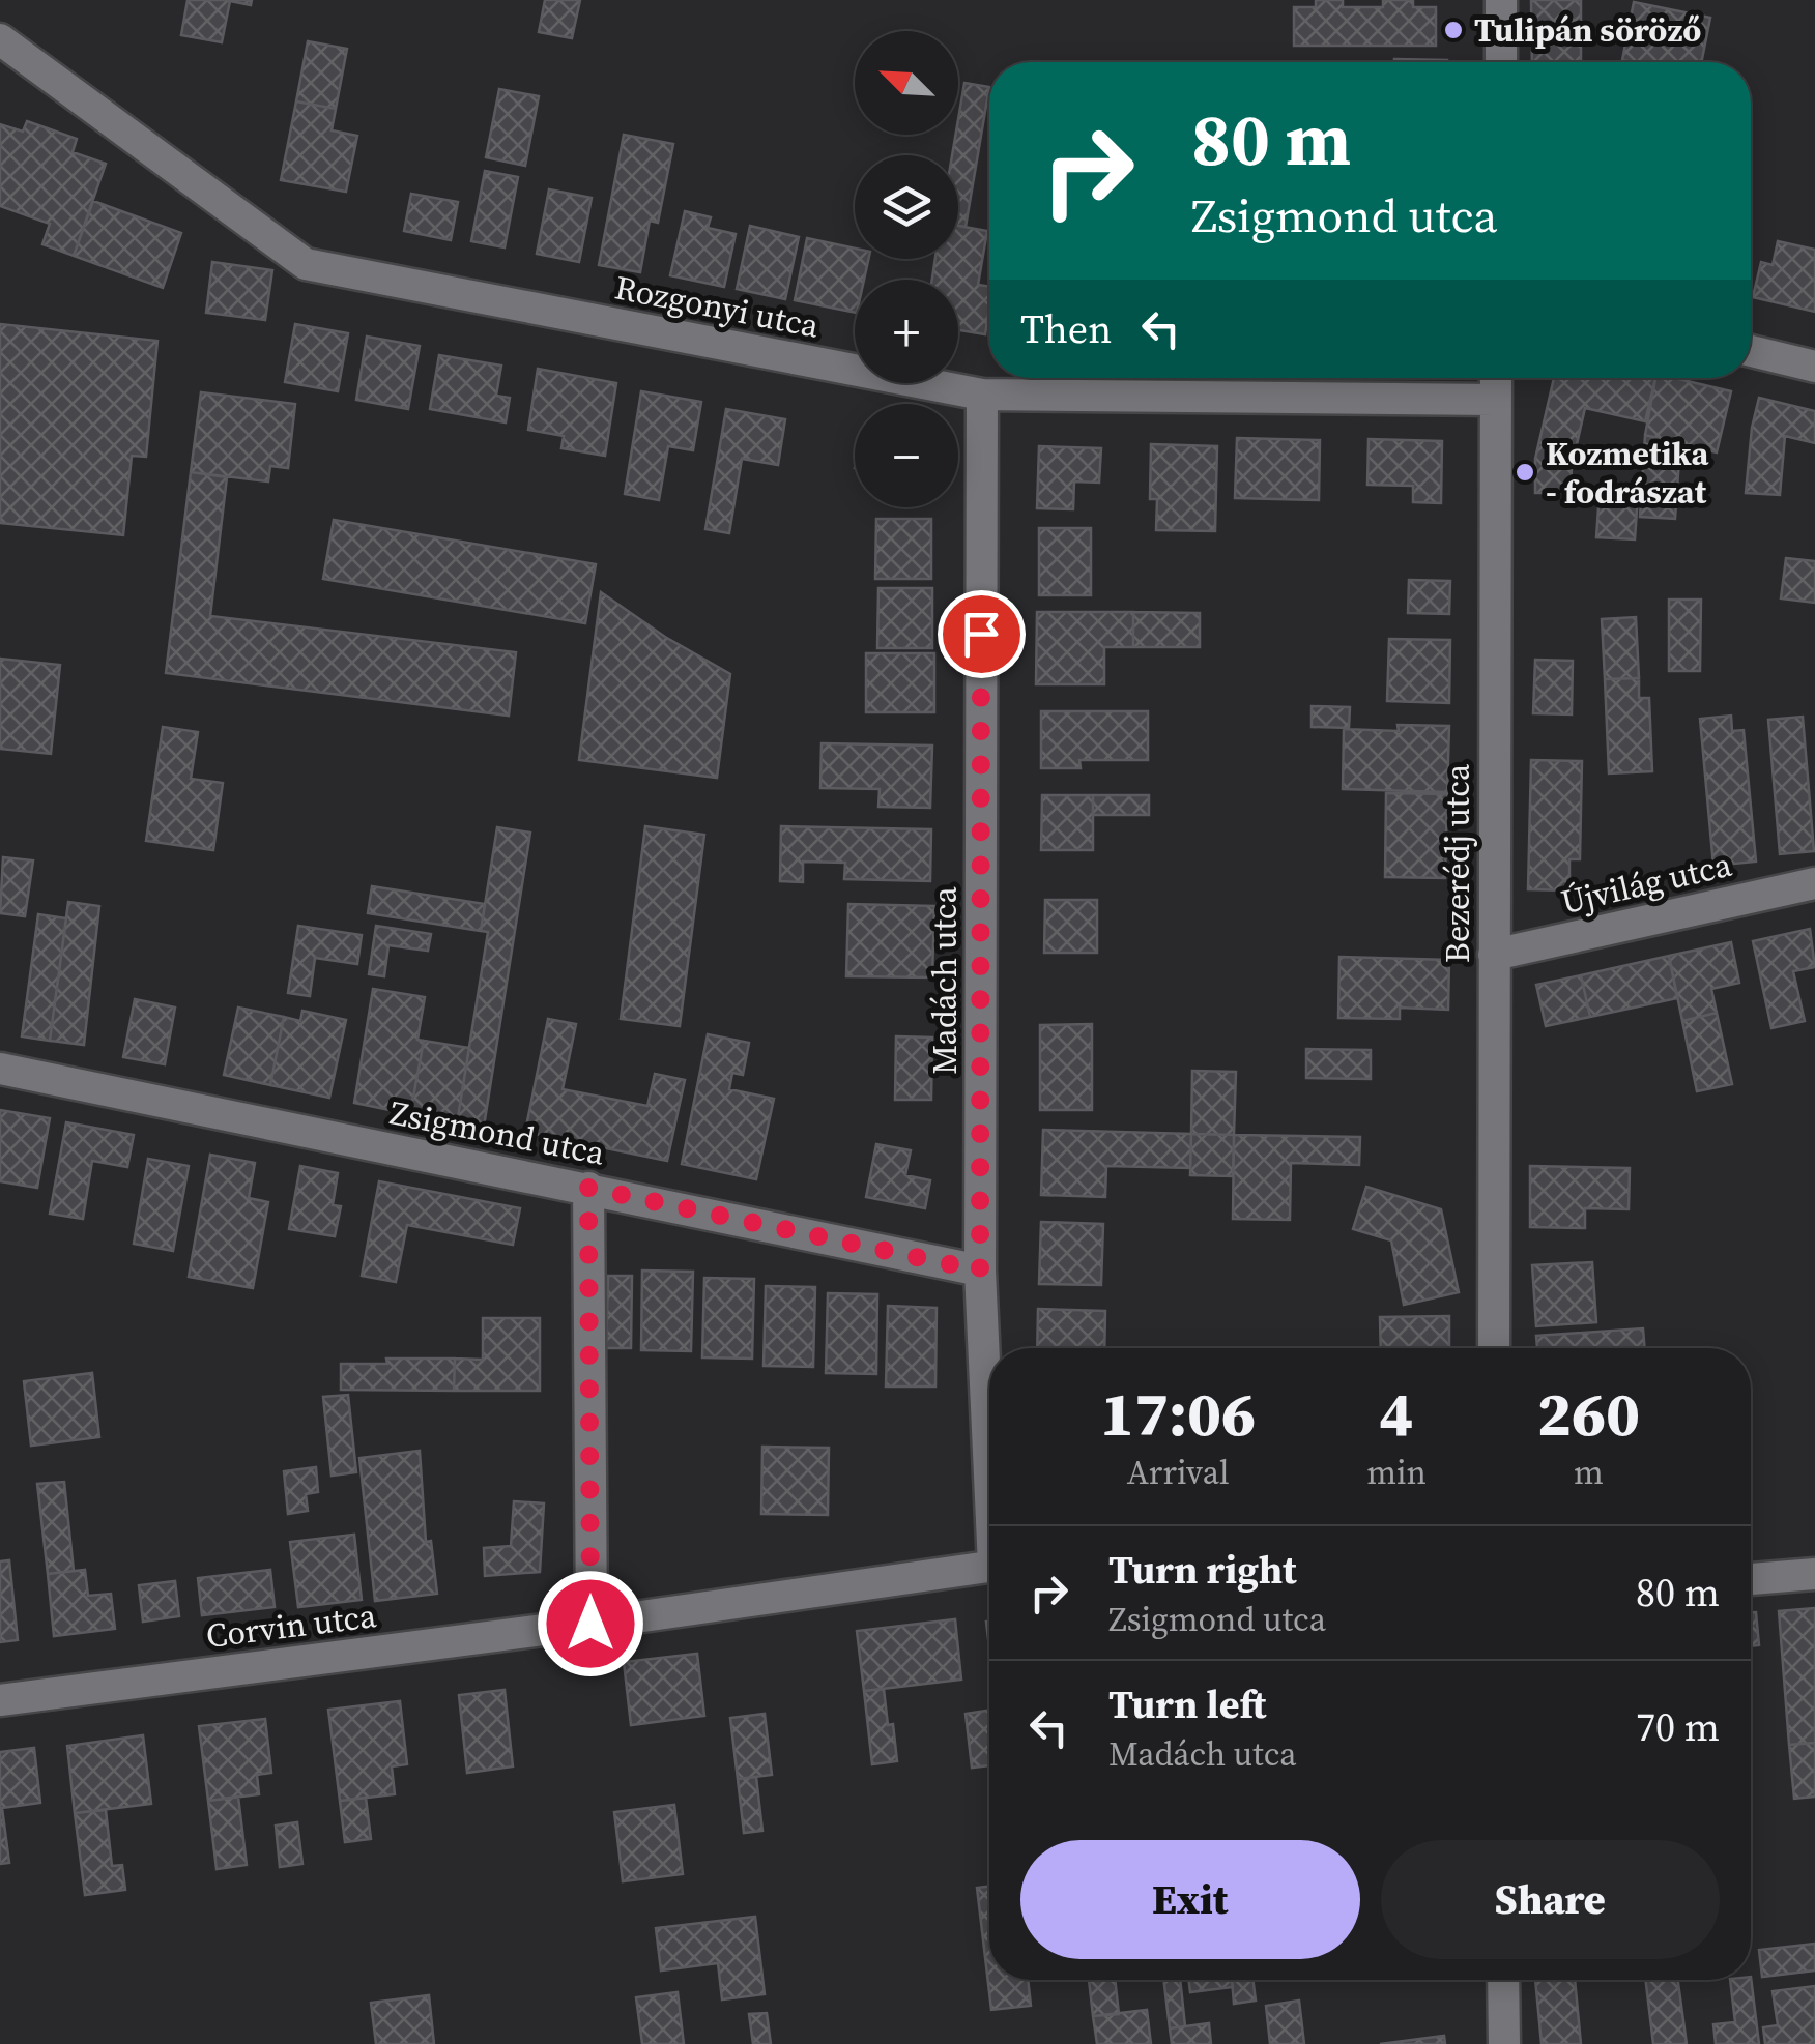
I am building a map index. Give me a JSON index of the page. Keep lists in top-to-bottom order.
{
  "streets": {
    "street": [
      "Rozgonyi utca",
      "Bezerédj utca",
      "Újvilág utca",
      "Madách utca",
      "Zsigmond utca",
      "Corvin utca"
    ]
  },
  "crossings": [
    ["Rozgonyi utca", "Bezerédj utca"],
    ["Rozgonyi utca", "Madách utca"],
    ["Bezerédj utca", "Újvilág utca"],
    ["Madách utca", "Zsigmond utca"]
  ],
  "places": ["Tulipán söröző", "Kozmetika - fodrászat"],
  "north": "top left",
  "page": {
    "map_buttons": ["+", "−"],
    "turn": ["80 m", "Zsigmond utca"],
    "then": "Then",
    "eta": [
      "17:06",
      "Arrival",
      "4",
      "min",
      "260",
      "m"
    ],
    "list": [
      {
        "name": "Turn right",
        "note": "Zsigmond utca",
        "value": "80 m"
      },
      {
        "name": "Turn left",
        "note": "Madách utca",
        "value": "70 m"
      }
    ],
    "buttons": ["Exit", "Share"]
  }
}
